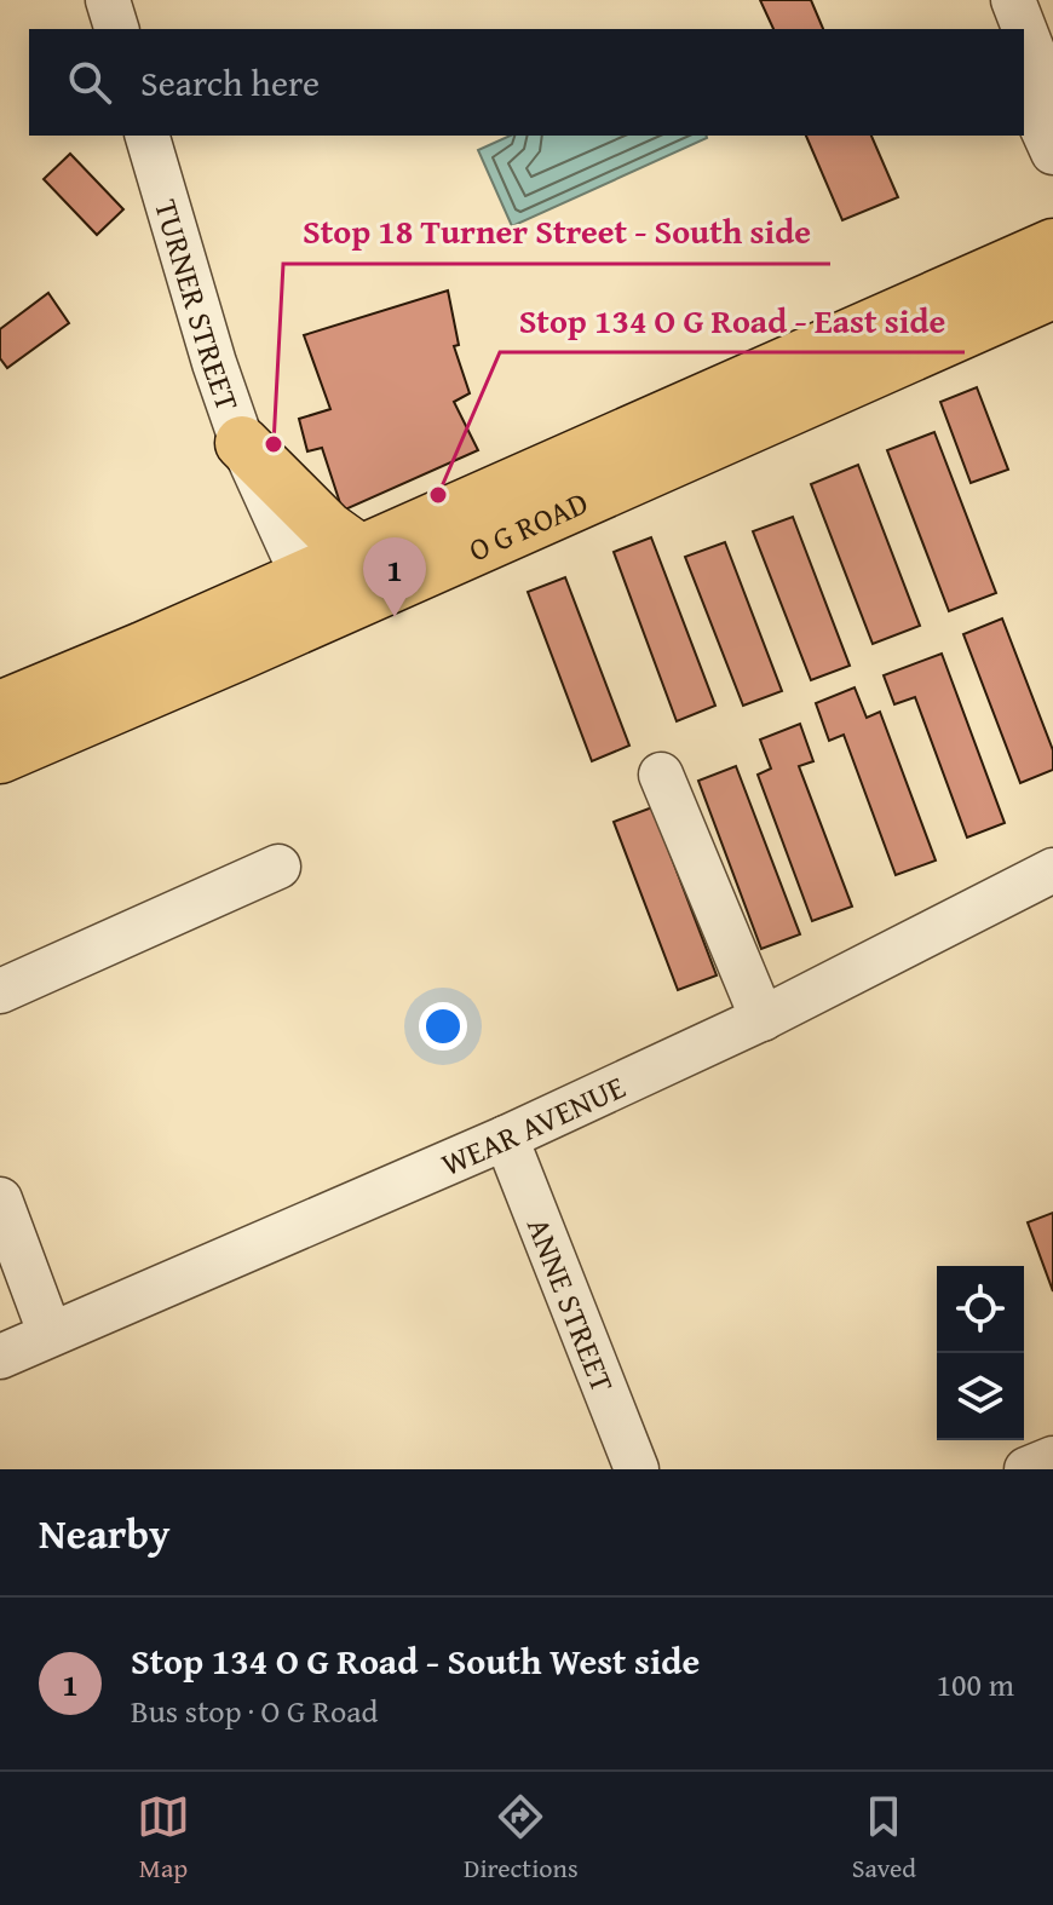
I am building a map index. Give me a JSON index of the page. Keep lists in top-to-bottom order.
{
  "streets": {
    "main road": ["O G ROAD"],
    "street": ["TURNER STREET", "WEAR AVENUE", "ANNE STREET"]
  },
  "crossings": [
    ["TURNER STREET", "O G ROAD"],
    ["WEAR AVENUE", "ANNE STREET"]
  ],
  "places": ["Stop 18 Turner Street - South side", "Stop 134 O G Road - East side"],
  "page": {
    "search": "Search here",
    "pins": "1",
    "heading": "Nearby",
    "list": [
      {
        "mark": "1",
        "name": "Stop 134 O G Road - South West side",
        "note": "Bus stop · O G Road",
        "value": "100 m"
      }
    ],
    "nav": ["Map", "Directions", "Saved"]
  }
}
